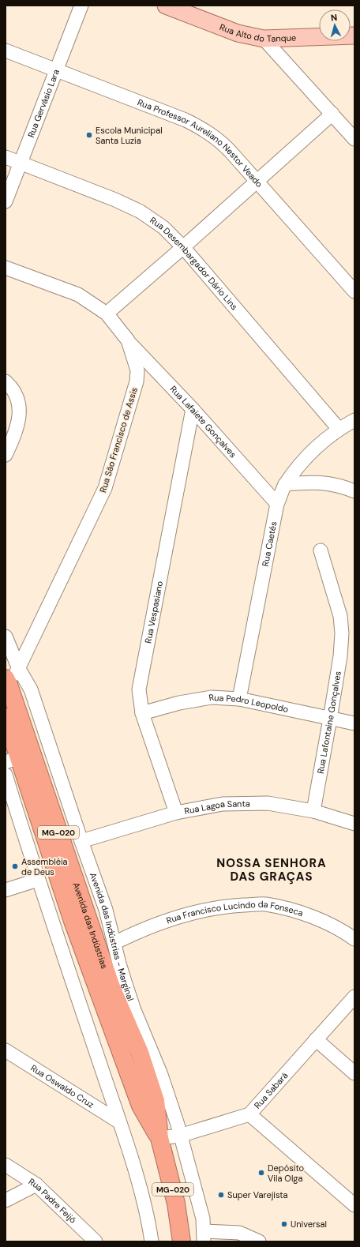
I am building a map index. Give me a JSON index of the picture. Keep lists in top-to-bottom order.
{
  "streets": {
    "highway": ["MG-020", "Avenida das Indústrias"],
    "main road": ["Rua Alto do Tanque"],
    "street": [
      "Rua Gervásio Lara",
      "Rua Professor Aureliano Nestor Veado",
      "Rua Desembargador Dário Lins",
      "Rua Lafaiete Gonçalves",
      "Rua São Francisco de Assis",
      "Rua Caetés",
      "Rua Vespasiano",
      "Rua Pedro Leopoldo",
      "Rua Lafontaine Gonçalves",
      "Rua Lagoa Santa",
      "Rua Francisco Lucindo da Fonseca",
      "Avenida das Indústrias - Marginal",
      "Rua Oswaldo Cruz",
      "Rua Sabará",
      "Rua Padre Feijó"
    ]
  },
  "crossings": [
    ["Rua Gervásio Lara", "Rua Professor Aureliano Nestor Veado"],
    ["Rua Gervásio Lara", "Rua Desembargador Dário Lins"],
    ["Rua Desembargador Dário Lins", "Rua Caetés"],
    ["Rua Lafaiete Gonçalves", "Rua São Francisco de Assis"],
    ["Rua Lafaiete Gonçalves", "Rua Caetés"],
    ["Rua Lafaiete Gonçalves", "Rua Vespasiano"],
    ["Rua São Francisco de Assis", "Avenida das Indústrias"],
    ["Rua São Francisco de Assis", "Avenida das Indústrias - Marginal"],
    ["Rua Caetés", "Rua Pedro Leopoldo"],
    ["Rua Vespasiano", "Rua Pedro Leopoldo"],
    ["Rua Vespasiano", "Rua Lagoa Santa"],
    ["Rua Pedro Leopoldo", "Rua Lafontaine Gonçalves"],
    ["Rua Lafontaine Gonçalves", "Rua Lagoa Santa"],
    ["Rua Lagoa Santa", "Avenida das Indústrias - Marginal"],
    ["Rua Francisco Lucindo da Fonseca", "Avenida das Indústrias - Marginal"],
    ["Avenida das Indústrias", "Avenida das Indústrias - Marginal"],
    ["Avenida das Indústrias", "Rua Sabará"],
    ["Avenida das Indústrias - Marginal", "Rua Sabará"]
  ],
  "districts": ["NOSSA SENHORA DAS GRAÇAS"],
  "places": [
    "Escola Municipal Santa Luzia",
    "Assembléia de Deus",
    "Depósito Vila Olga",
    "Super Varejista",
    "Universal"
  ],
  "north": "top"
}
